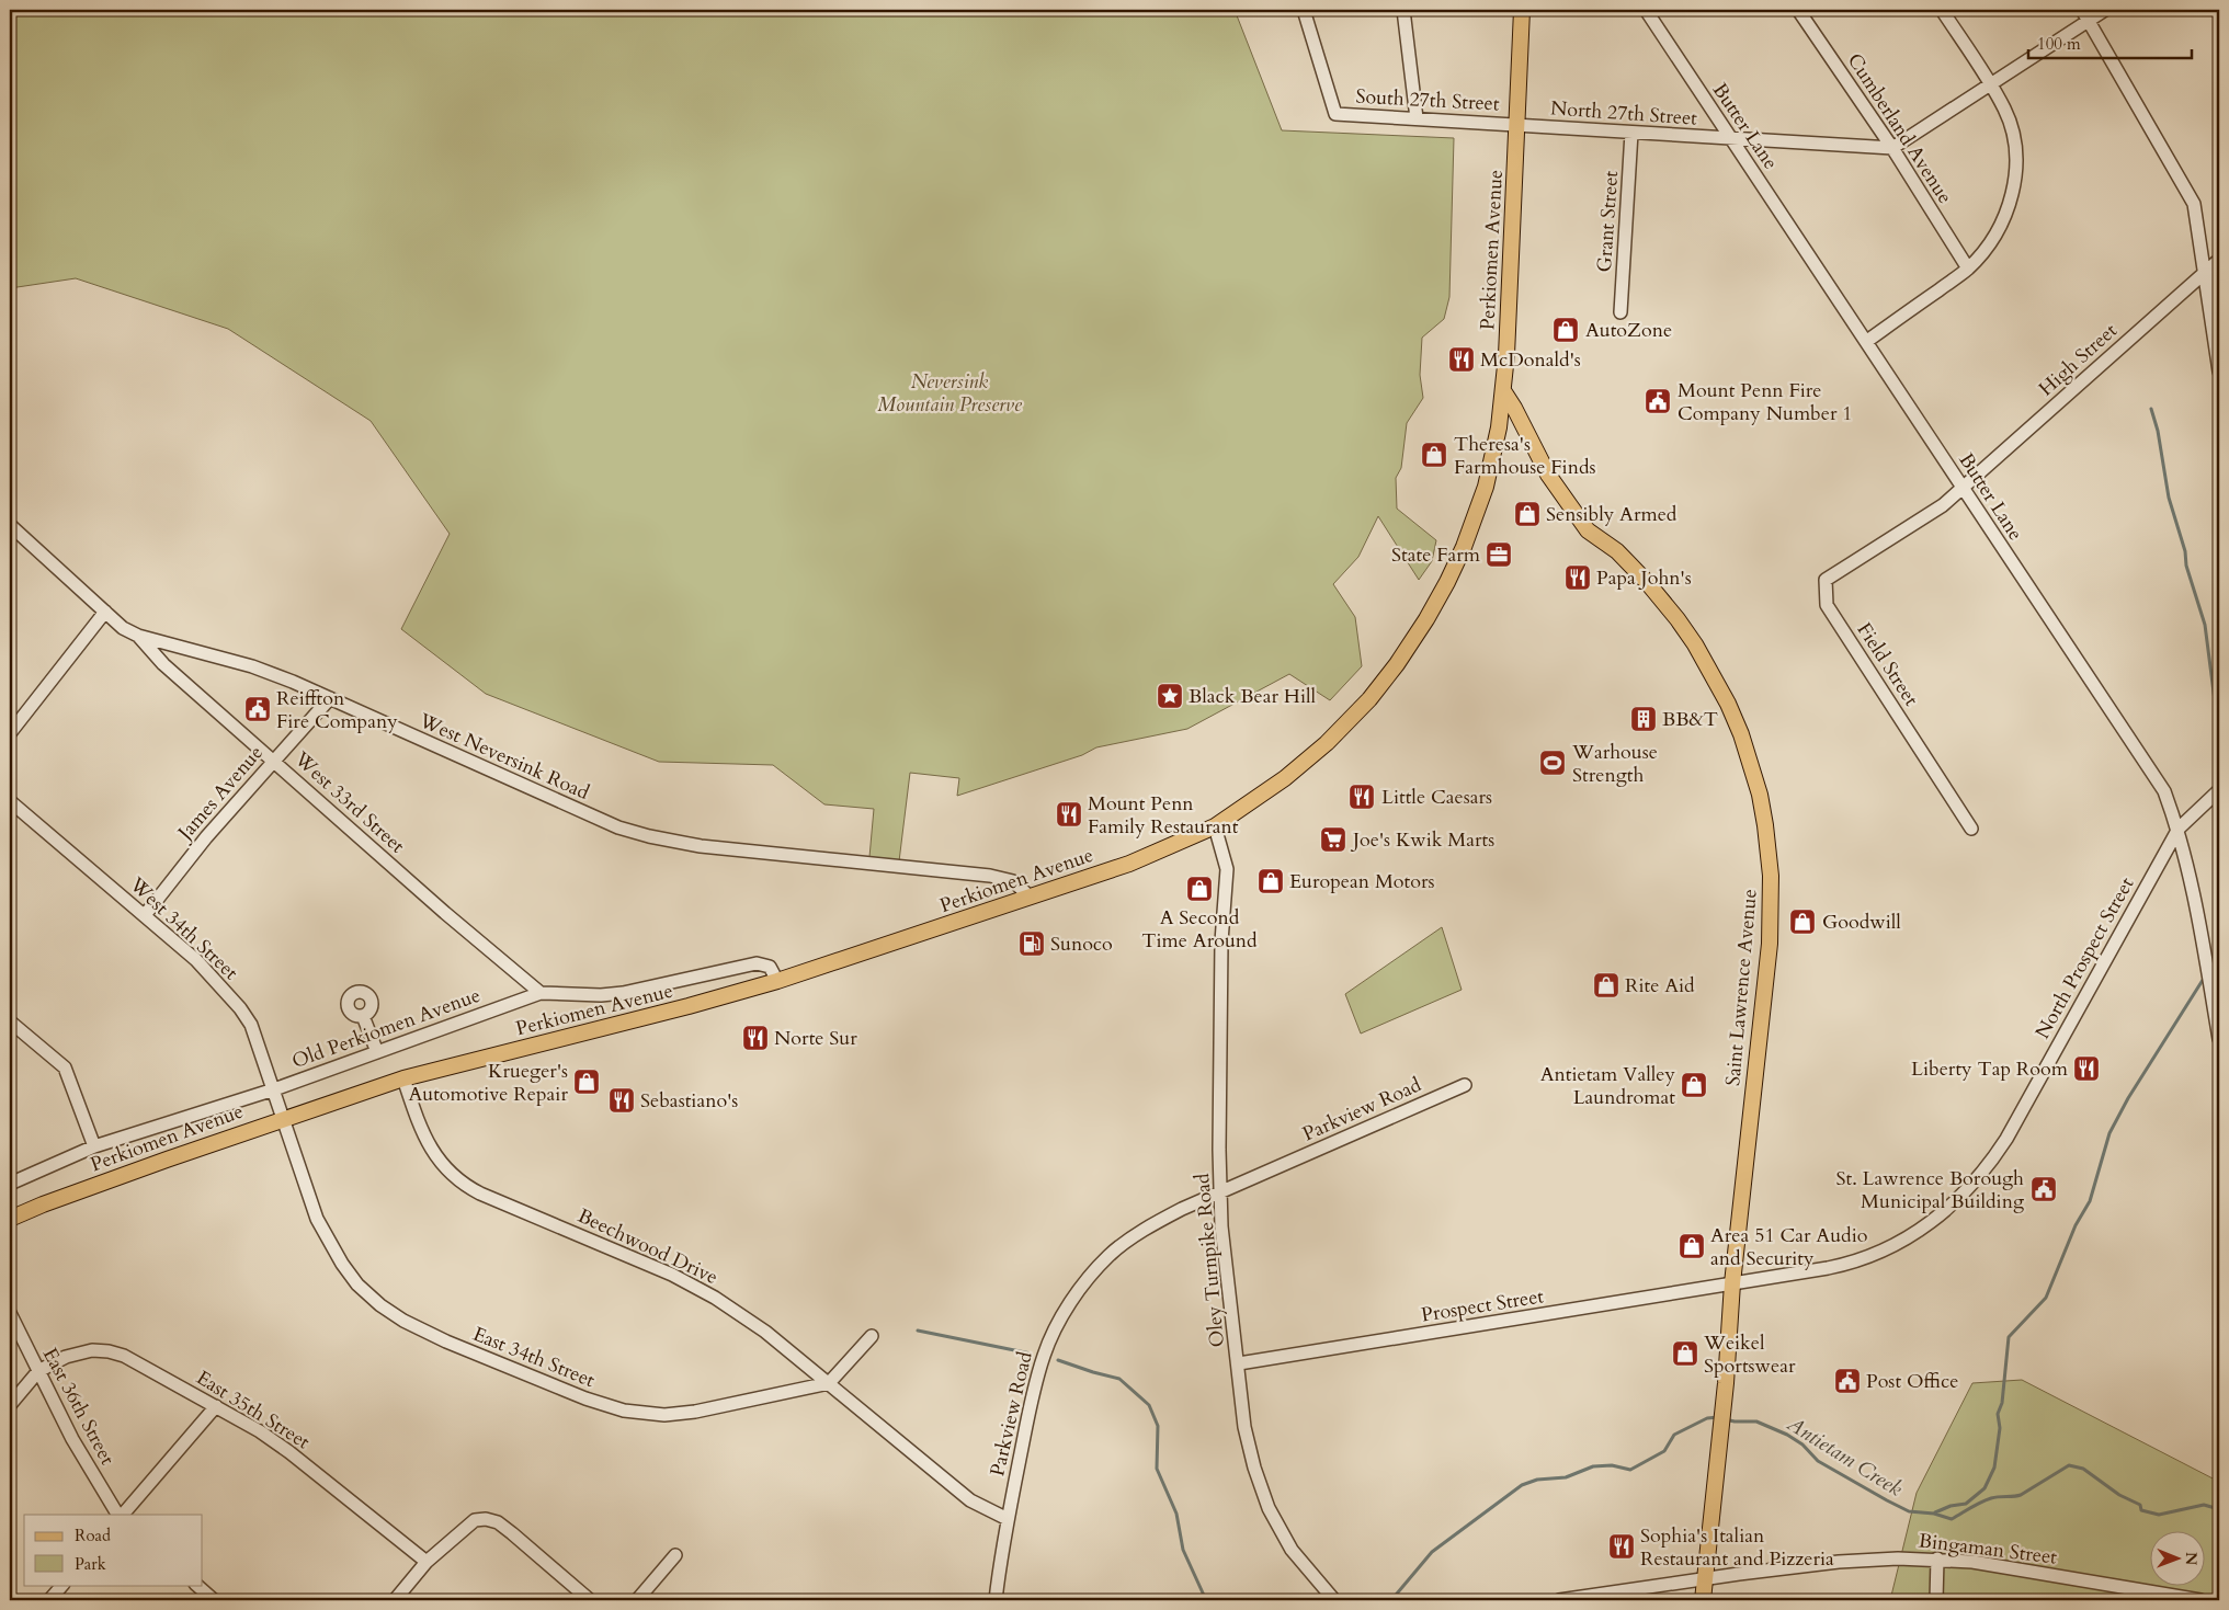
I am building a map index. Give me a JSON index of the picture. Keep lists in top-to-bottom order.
{
  "streets": {
    "main road": ["Perkiomen Avenue", "Saint Lawrence Avenue"],
    "street": [
      "South 27th Street",
      "North 27th Street",
      "Butter Lane",
      "Cumberland Avenue",
      "Grant Street",
      "High Street",
      "Field Street",
      "West Neversink Road",
      "James Avenue",
      "West 33rd Street",
      "West 34th Street",
      "North Prospect Street",
      "Old Perkiomen Avenue",
      "Parkview Road",
      "Beechwood Drive",
      "Oley Turnpike Road",
      "Prospect Street",
      "East 34th Street",
      "East 36th Street",
      "East 35th Street",
      "Bingaman Street"
    ]
  },
  "crossings": [
    ["South 27th Street", "North 27th Street"],
    ["South 27th Street", "Perkiomen Avenue"],
    ["North 27th Street", "Butter Lane"],
    ["North 27th Street", "Cumberland Avenue"],
    ["North 27th Street", "Grant Street"],
    ["North 27th Street", "Perkiomen Avenue"],
    ["Butter Lane", "High Street"],
    ["Butter Lane", "North Prospect Street"],
    ["Perkiomen Avenue", "West Neversink Road"],
    ["Perkiomen Avenue", "West 34th Street"],
    ["Perkiomen Avenue", "Saint Lawrence Avenue"],
    ["Perkiomen Avenue", "Old Perkiomen Avenue"],
    ["Perkiomen Avenue", "Beechwood Drive"],
    ["Perkiomen Avenue", "Oley Turnpike Road"],
    ["Perkiomen Avenue", "East 34th Street"],
    ["High Street", "Field Street"],
    ["West Neversink Road", "James Avenue"],
    ["West Neversink Road", "West 33rd Street"],
    ["James Avenue", "West 33rd Street"],
    ["James Avenue", "West 34th Street"],
    ["West 33rd Street", "Old Perkiomen Avenue"],
    ["West 34th Street", "Old Perkiomen Avenue"],
    ["West 34th Street", "East 34th Street"],
    ["North Prospect Street", "Saint Lawrence Avenue"],
    ["North Prospect Street", "Prospect Street"],
    ["Saint Lawrence Avenue", "Prospect Street"],
    ["Saint Lawrence Avenue", "Bingaman Street"],
    ["Parkview Road", "Beechwood Drive"],
    ["Parkview Road", "Oley Turnpike Road"],
    ["Beechwood Drive", "East 34th Street"],
    ["Oley Turnpike Road", "Prospect Street"],
    ["East 36th Street", "East 35th Street"]
  ],
  "water": ["Antietam Creek"],
  "parks": ["Neversink Mountain Preserve"],
  "places": {
    "shop": [
      "AutoZone",
      "Theresa's Farmhouse Finds",
      "Sensibly Armed",
      "European Motors",
      "A Second Time Around",
      "Goodwill",
      "Rite Aid",
      "Krueger's Automotive Repair",
      "Antietam Valley Laundromat",
      "Area 51 Car Audio and Security",
      "Weikel Sportswear"
    ],
    "restaurant": [
      "McDonald's",
      "Papa John's",
      "Little Caesars",
      "Mount Penn Family Restaurant",
      "Norte Sur",
      "Liberty Tap Room",
      "Sebastiano's",
      "Sophia's Italian Restaurant and Pizzeria"
    ],
    "public building": [
      "Mount Penn Fire Company Number 1",
      "Reiffton Fire Company",
      "St. Lawrence Borough Municipal Building",
      "Post Office"
    ],
    "office": ["State Farm"],
    "place": ["Black Bear Hill"],
    "building": ["BB&T"],
    "sports": ["Warhouse Strength"],
    "supermarket": ["Joe's Kwik Marts"],
    "fuel station": ["Sunoco"]
  },
  "legend": ["Road", "Park"],
  "scale_bar": "100 m",
  "north": "right"
}
